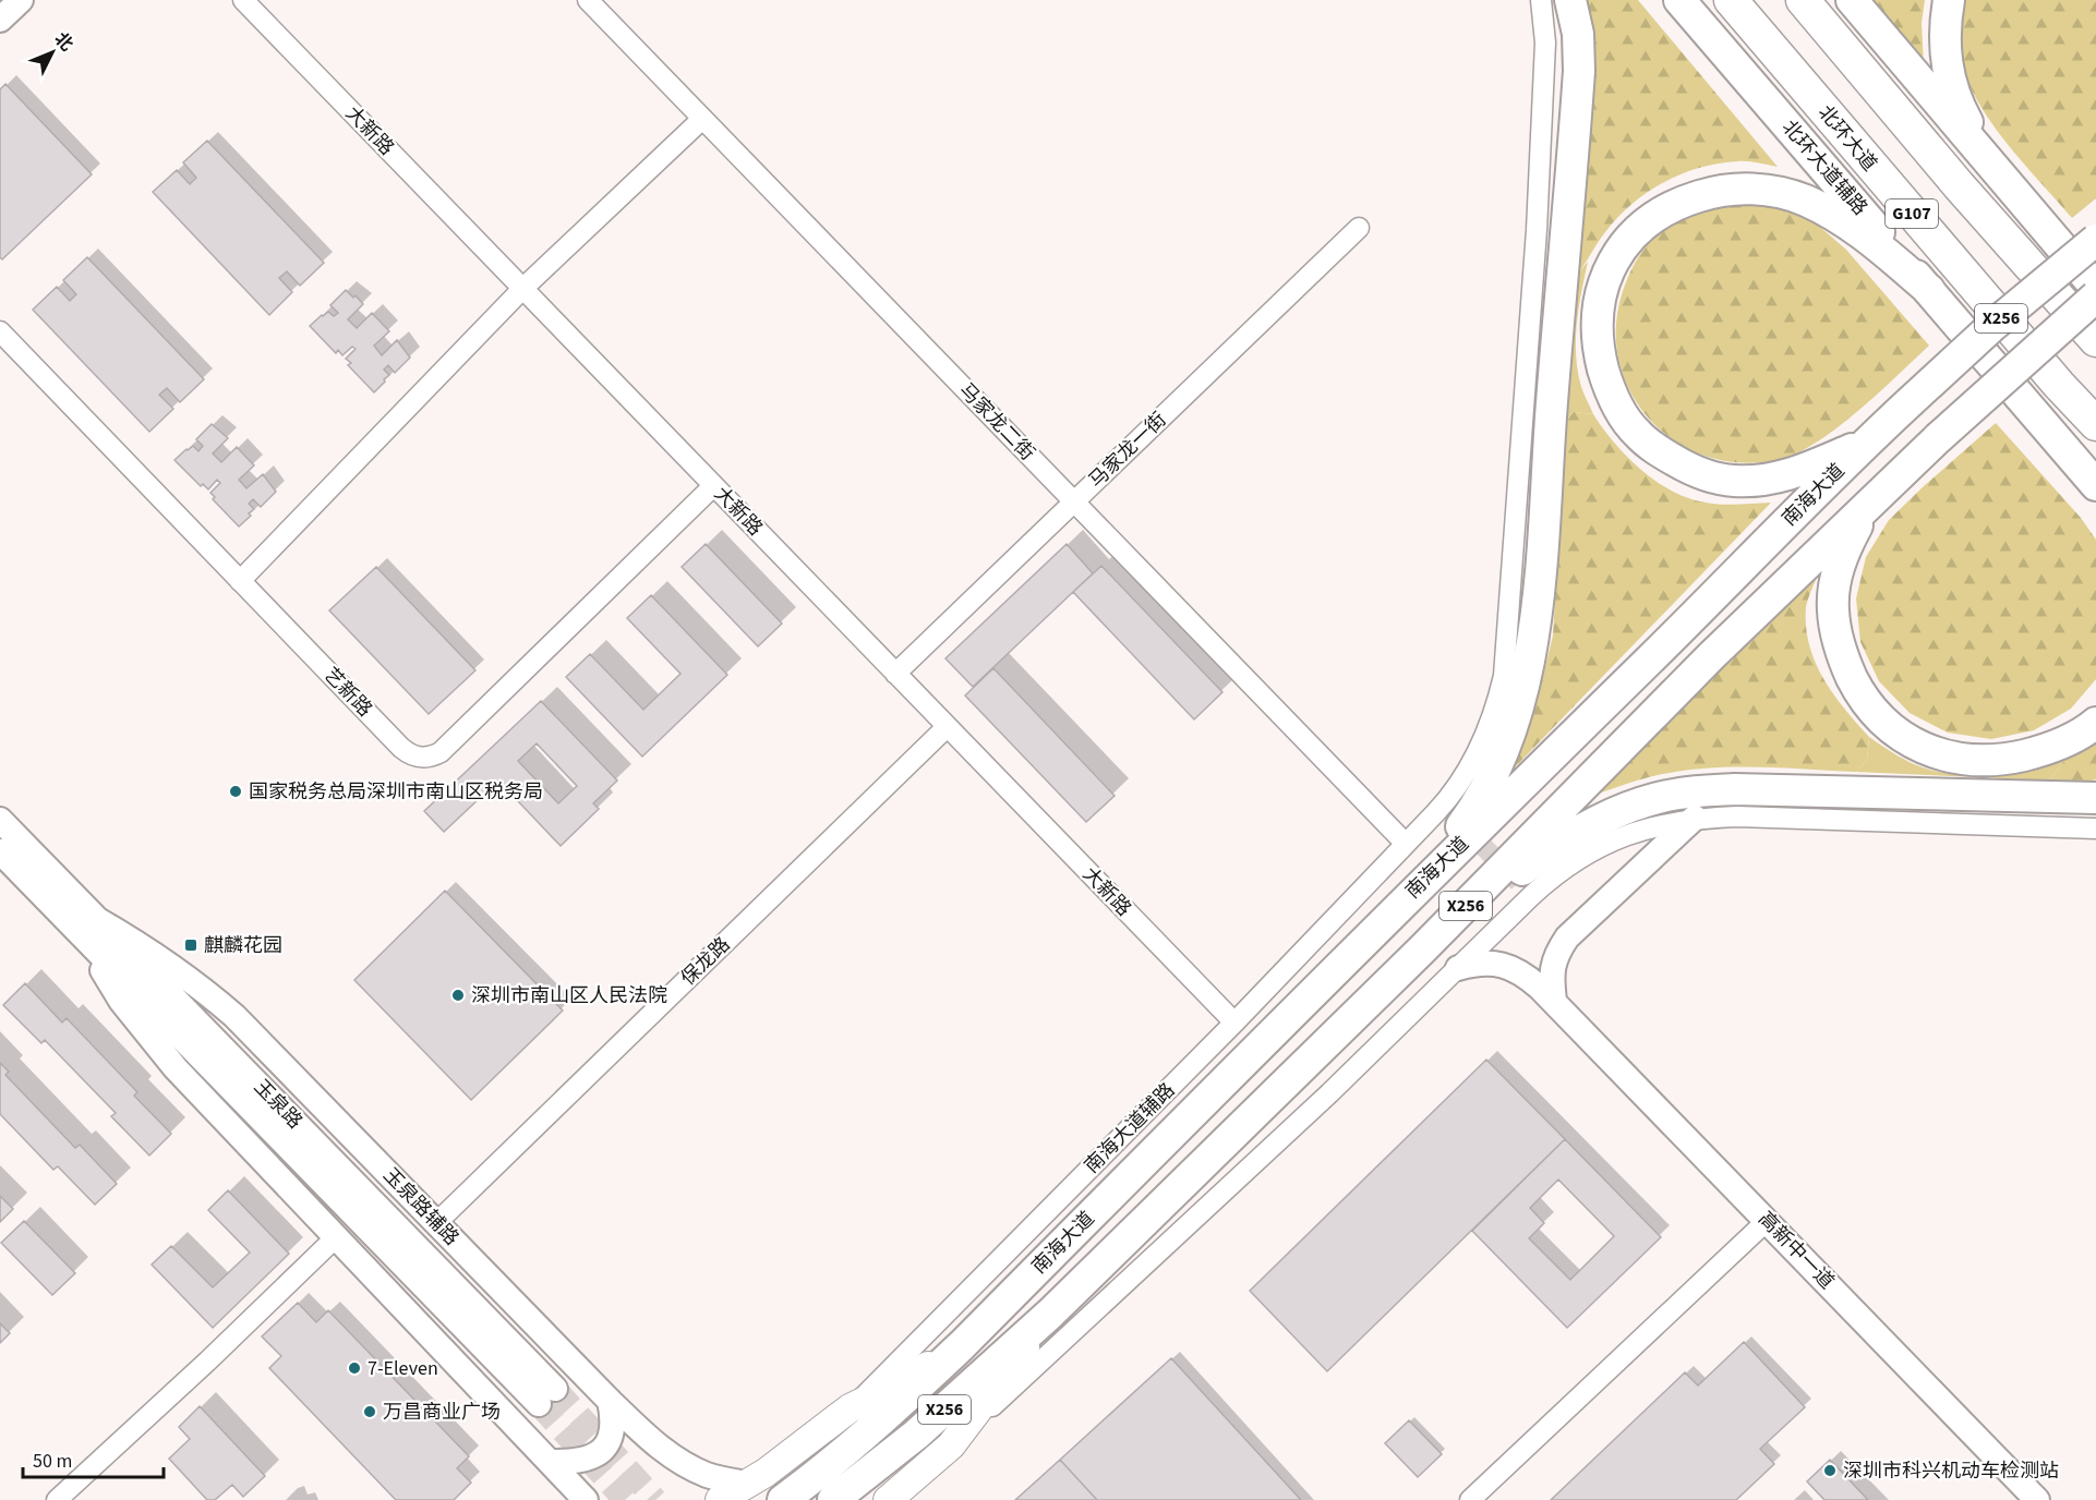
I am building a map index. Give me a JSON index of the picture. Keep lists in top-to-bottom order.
{
  "streets": {
    "highway": ["北环大道", "G107"],
    "main road": ["北环大道辅路", "X256", "南海大道"],
    "street": [
      "大新路",
      "马家龙二街",
      "马家龙一街",
      "艺新路",
      "保龙路",
      "玉泉路",
      "南海大道辅路",
      "玉泉路辅路",
      "高新中一道"
    ]
  },
  "crossings": [
    ["大新路", "马家龙一街"],
    ["大新路", "艺新路"],
    ["大新路", "保龙路"],
    ["大新路", "南海大道辅路"],
    ["马家龙二街", "马家龙一街"],
    ["马家龙二街", "南海大道辅路"],
    ["保龙路", "玉泉路辅路"],
    ["玉泉路", "玉泉路辅路"]
  ],
  "places": {
    "other": [
      "国家税务总局深圳市南山区税务局",
      "深圳市南山区人民法院",
      "7-Eleven",
      "万昌商业广场",
      "深圳市科兴机动车检测站"
    ],
    "transit": ["麒麟花园"]
  },
  "scale_bar": "50 m",
  "north": "top right"
}
